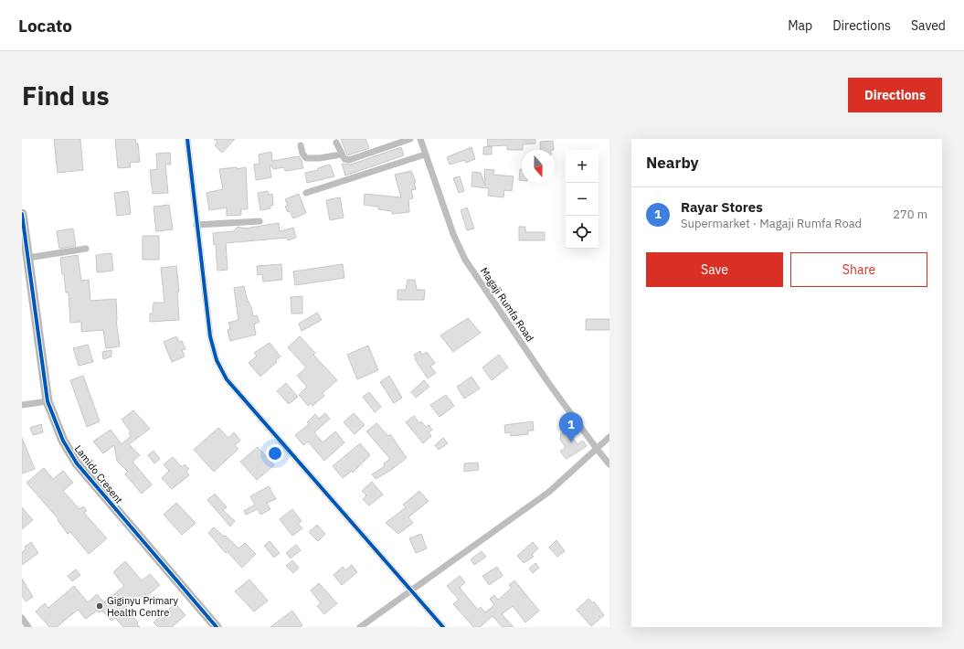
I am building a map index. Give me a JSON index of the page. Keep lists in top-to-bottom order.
{
  "streets": {
    "street": ["Magaji Rumfa Road", "Lamido Cresent"]
  },
  "places": ["Giginyu Primary Health Centre"],
  "north": "bottom",
  "page": {
    "header": "Locato",
    "nav": ["Map", "Directions", "Saved"],
    "buttons": [
      "Directions",
      ["Save", "Share"]
    ],
    "title": "Find us",
    "heading": "Nearby",
    "map_buttons": ["+", "−"],
    "list": [
      {
        "mark": "1",
        "name": "Rayar Stores",
        "note": "Supermarket · Magaji Rumfa Road",
        "value": "270 m"
      }
    ],
    "pins": "1"
  }
}
